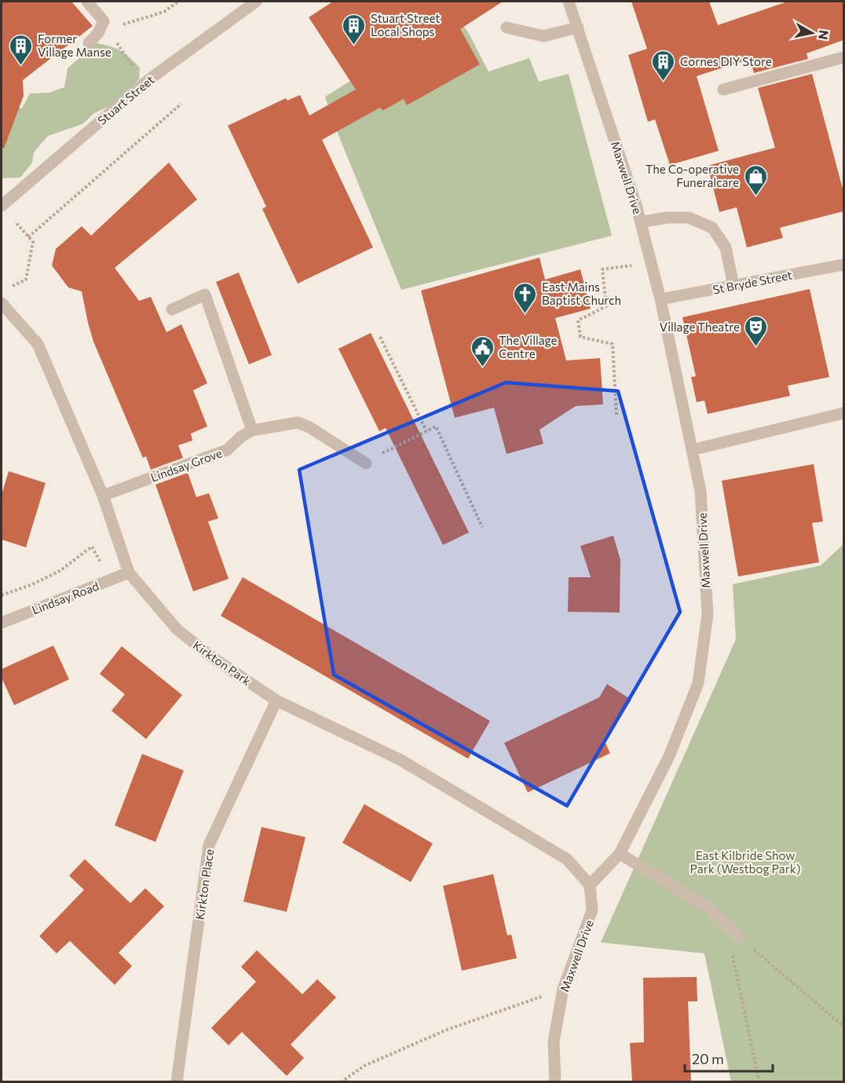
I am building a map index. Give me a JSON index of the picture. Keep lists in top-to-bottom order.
{
  "streets": {
    "street": [
      "Stuart Street",
      "Maxwell Drive",
      "St Bryde Street",
      "Lindsay Grove",
      "Lindsay Road",
      "Kirkton Park",
      "Kirkton Place"
    ]
  },
  "crossings": [
    ["Maxwell Drive", "St Bryde Street"],
    ["Maxwell Drive", "Kirkton Park"],
    ["Lindsay Grove", "Kirkton Park"],
    ["Lindsay Road", "Kirkton Park"],
    ["Kirkton Park", "Kirkton Place"]
  ],
  "parks": ["East Kilbride Show Park (Westbog Park)"],
  "places": {
    "building": ["Stuart Street Local Shops", "Former Village Manse", "Cornes DIY Store"],
    "shop": ["The Co-operative Funeralcare"],
    "church": ["East Mains Baptist Church"],
    "theatre": ["Village Theatre"],
    "public building": ["The Village Centre"]
  },
  "scale_bar": "20 m",
  "north": "right"
}
